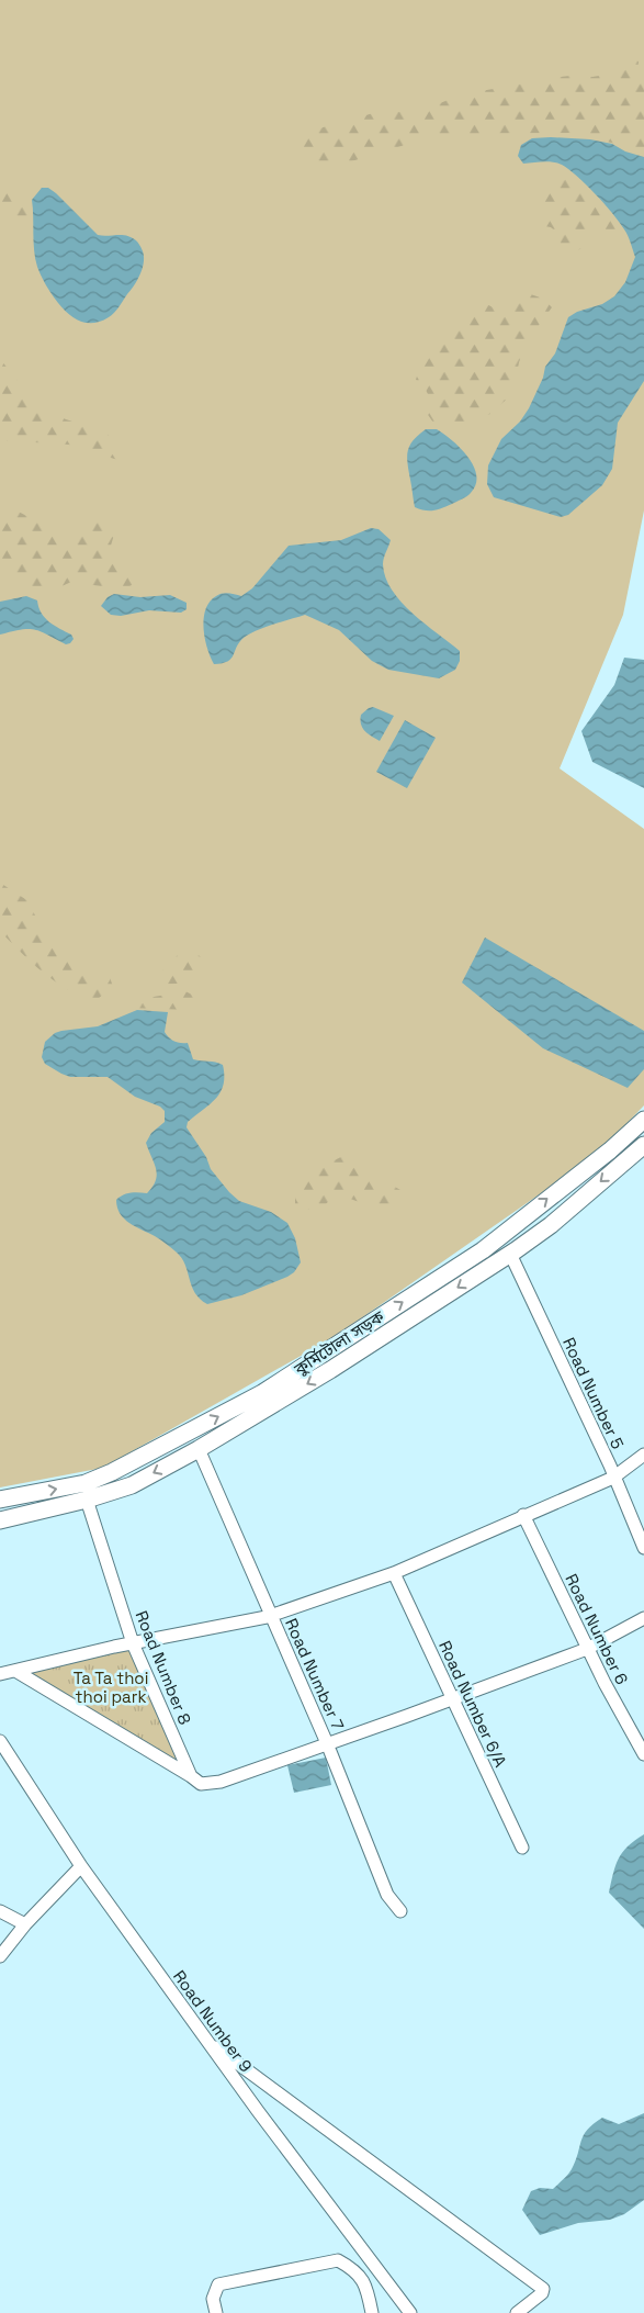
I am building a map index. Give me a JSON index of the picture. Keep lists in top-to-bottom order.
{
  "streets": {
    "main road": ["কুর্মিটোলা সড়ক"],
    "street": [
      "Road Number 5",
      "Road Number 6",
      "Road Number 8",
      "Road Number 7",
      "Road Number 6/A",
      "Road Number 9"
    ]
  },
  "crossings": [
    ["কুর্মিটোলা সড়ক", "Road Number 5"],
    ["কুর্মিটোলা সড়ক", "Road Number 8"],
    ["কুর্মিটোলা সড়ক", "Road Number 7"]
  ],
  "parks": ["Ta Ta thoi thoi park"]
}
